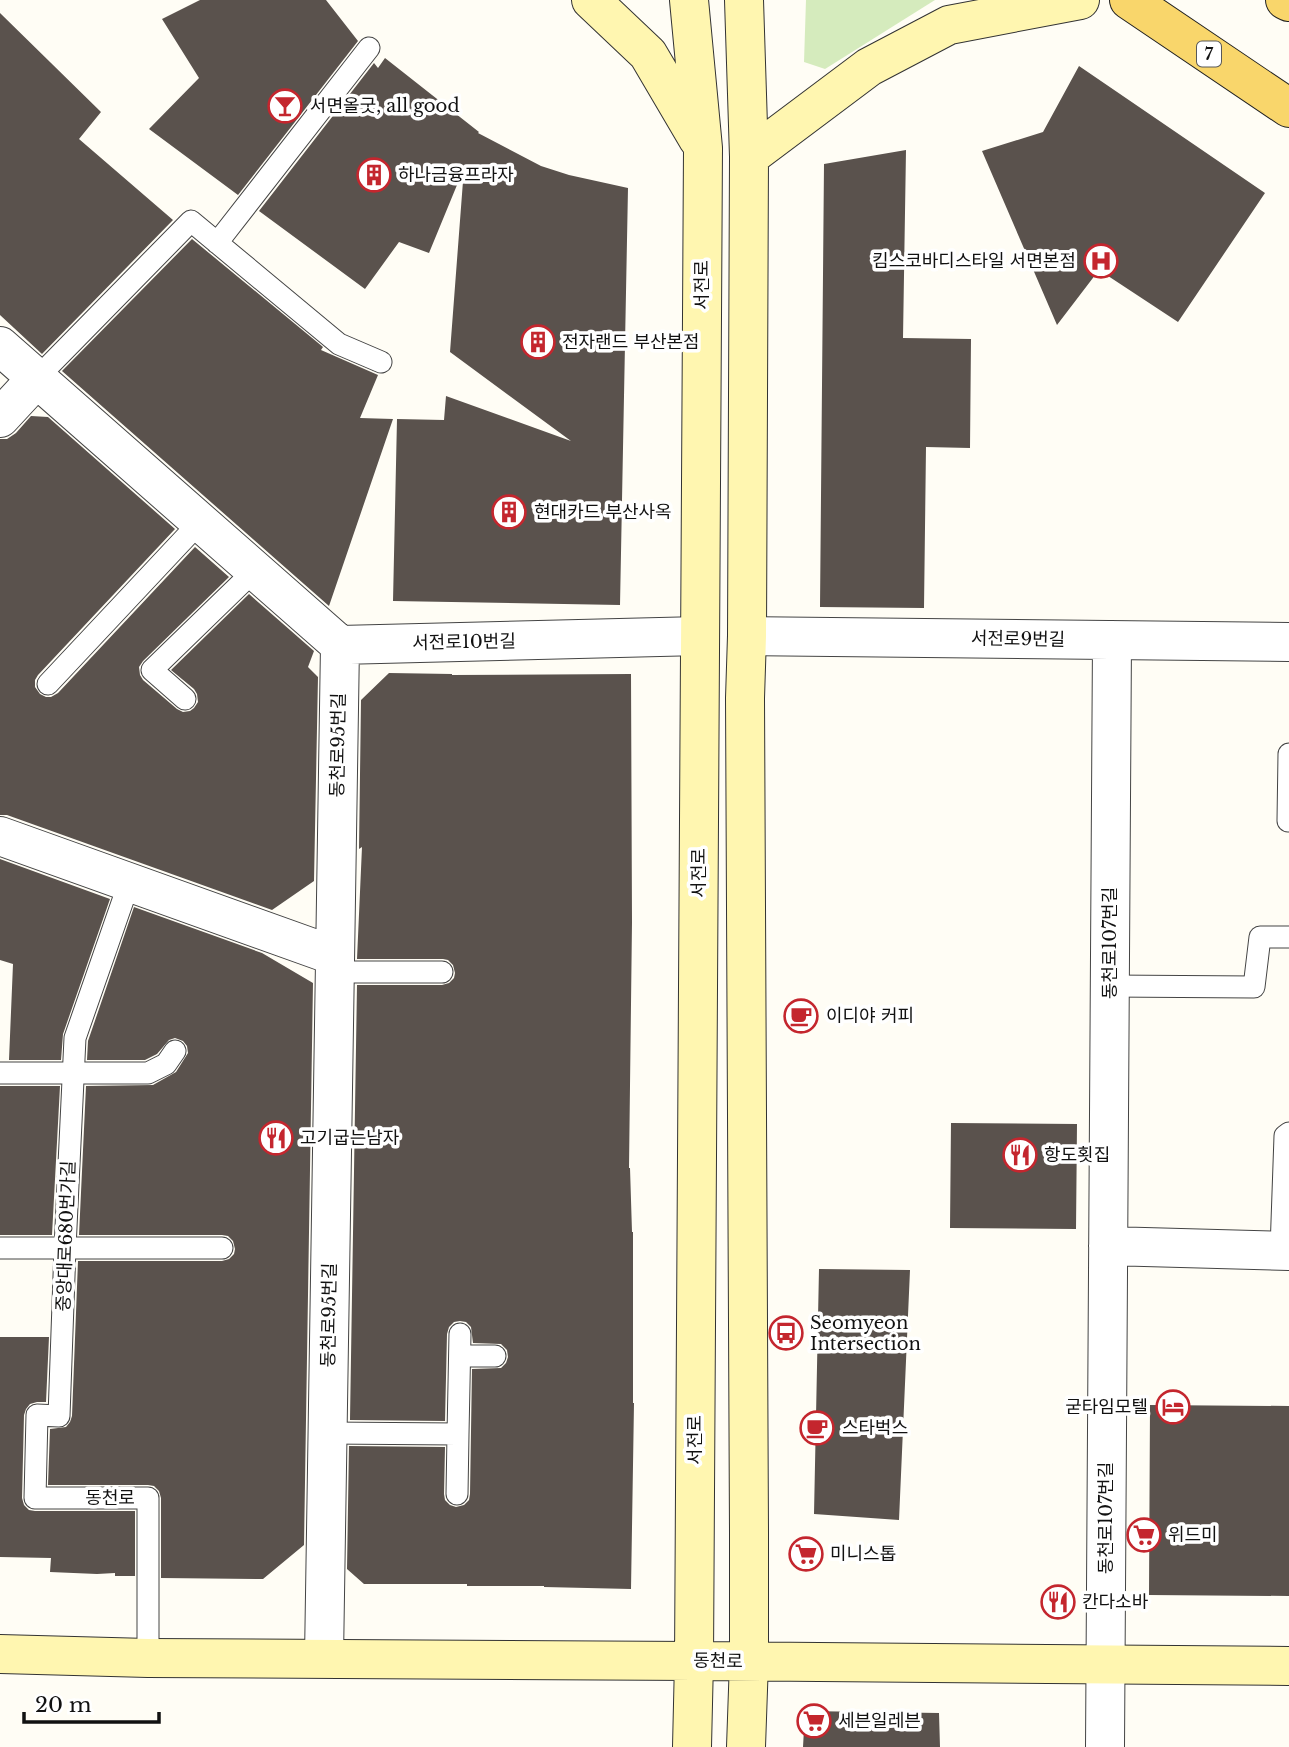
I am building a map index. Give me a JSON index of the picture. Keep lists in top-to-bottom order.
{
  "streets": {
    "main road": ["7", "서전로", "동천로"],
    "street": [
      "서전로9번길",
      "서전로10번길",
      "동천로95번길",
      "동천로107번길"
    ],
    "lane": ["중앙대로680번가길"]
  },
  "crossings": [
    ["서전로", "서전로10번길"],
    ["서전로", "동천로"],
    ["서전로9번길", "동천로107번길"],
    ["서전로10번길", "동천로95번길"],
    ["동천로95번길", "동천로"],
    ["동천로107번길", "동천로"],
    ["중앙대로680번가길", "동천로"]
  ],
  "places": {
    "bar": ["서면올굿, all good"],
    "building": ["하나금융프라자", "전자랜드 부산본점", "현대카드 부산사옥"],
    "hospital": ["킴스코바디스타일 서면본점"],
    "cafe": ["이디야 커피", "스타벅스"],
    "restaurant": ["고기굽는남자", "항도횟집", "칸다소바"],
    "bus stop": ["Seomyeon Intersection"],
    "hotel": ["굳타임모텔"],
    "supermarket": ["위드미", "미니스톱", "세븐일레븐"]
  },
  "scale_bar": "20 m"
}
